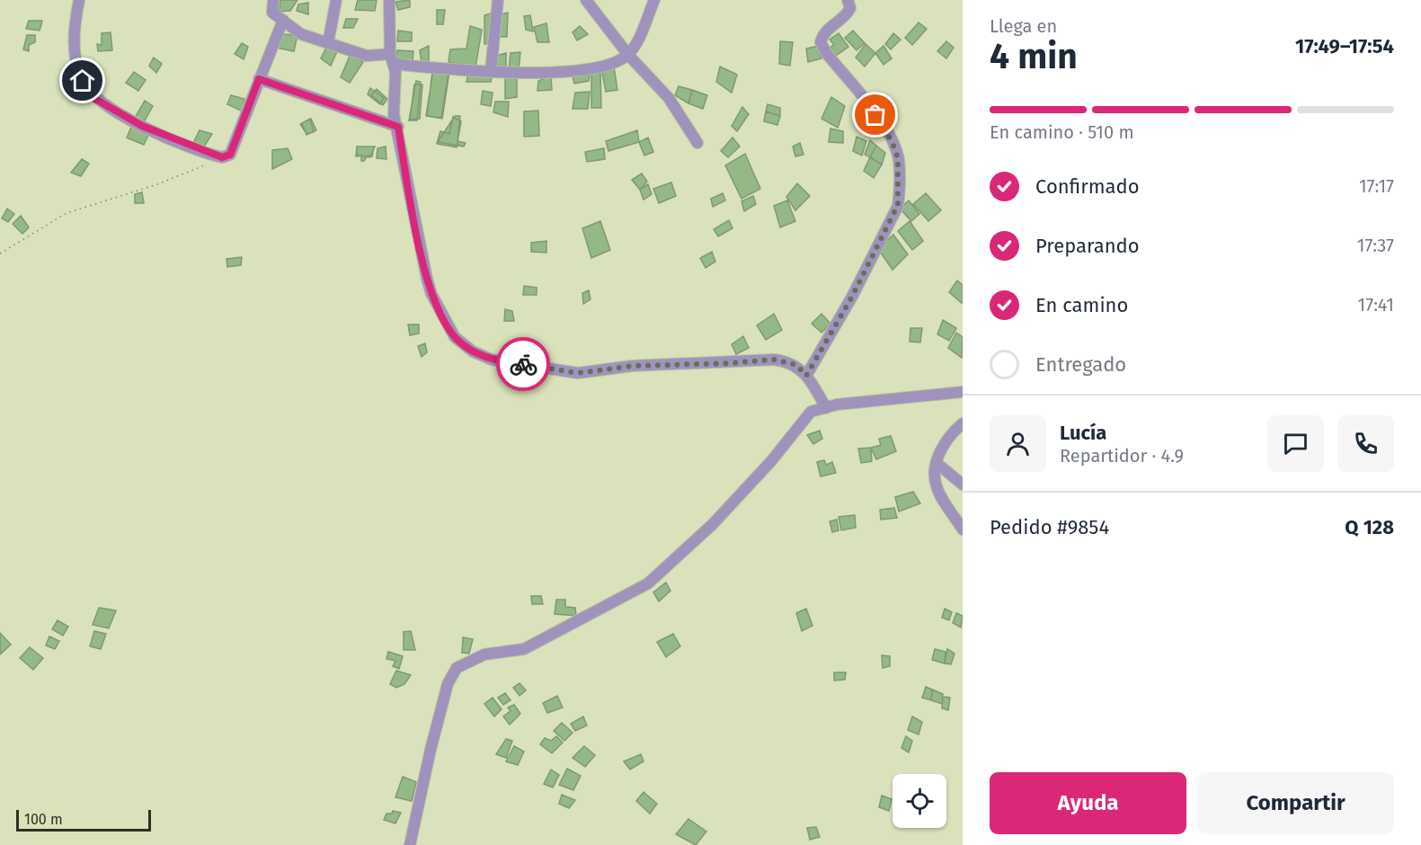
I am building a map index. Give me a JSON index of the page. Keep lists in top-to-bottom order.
{
  "scale_bar": "100 m",
  "page": {
    "heading": ["4 min", "Llega en", "17:49–17:54"],
    "panel": [
      "Lucía",
      "Repartidor · 4.9",
      "Pedido #9854",
      "Q 128"
    ],
    "bar": "En camino · 510 m",
    "list": [
      ["Confirmado", "17:17"],
      ["Preparando", "17:37"],
      ["En camino", "17:41"],
      "Entregado"
    ],
    "buttons": ["Ayuda", "Compartir"],
    "scale": "100 m"
  }
}
